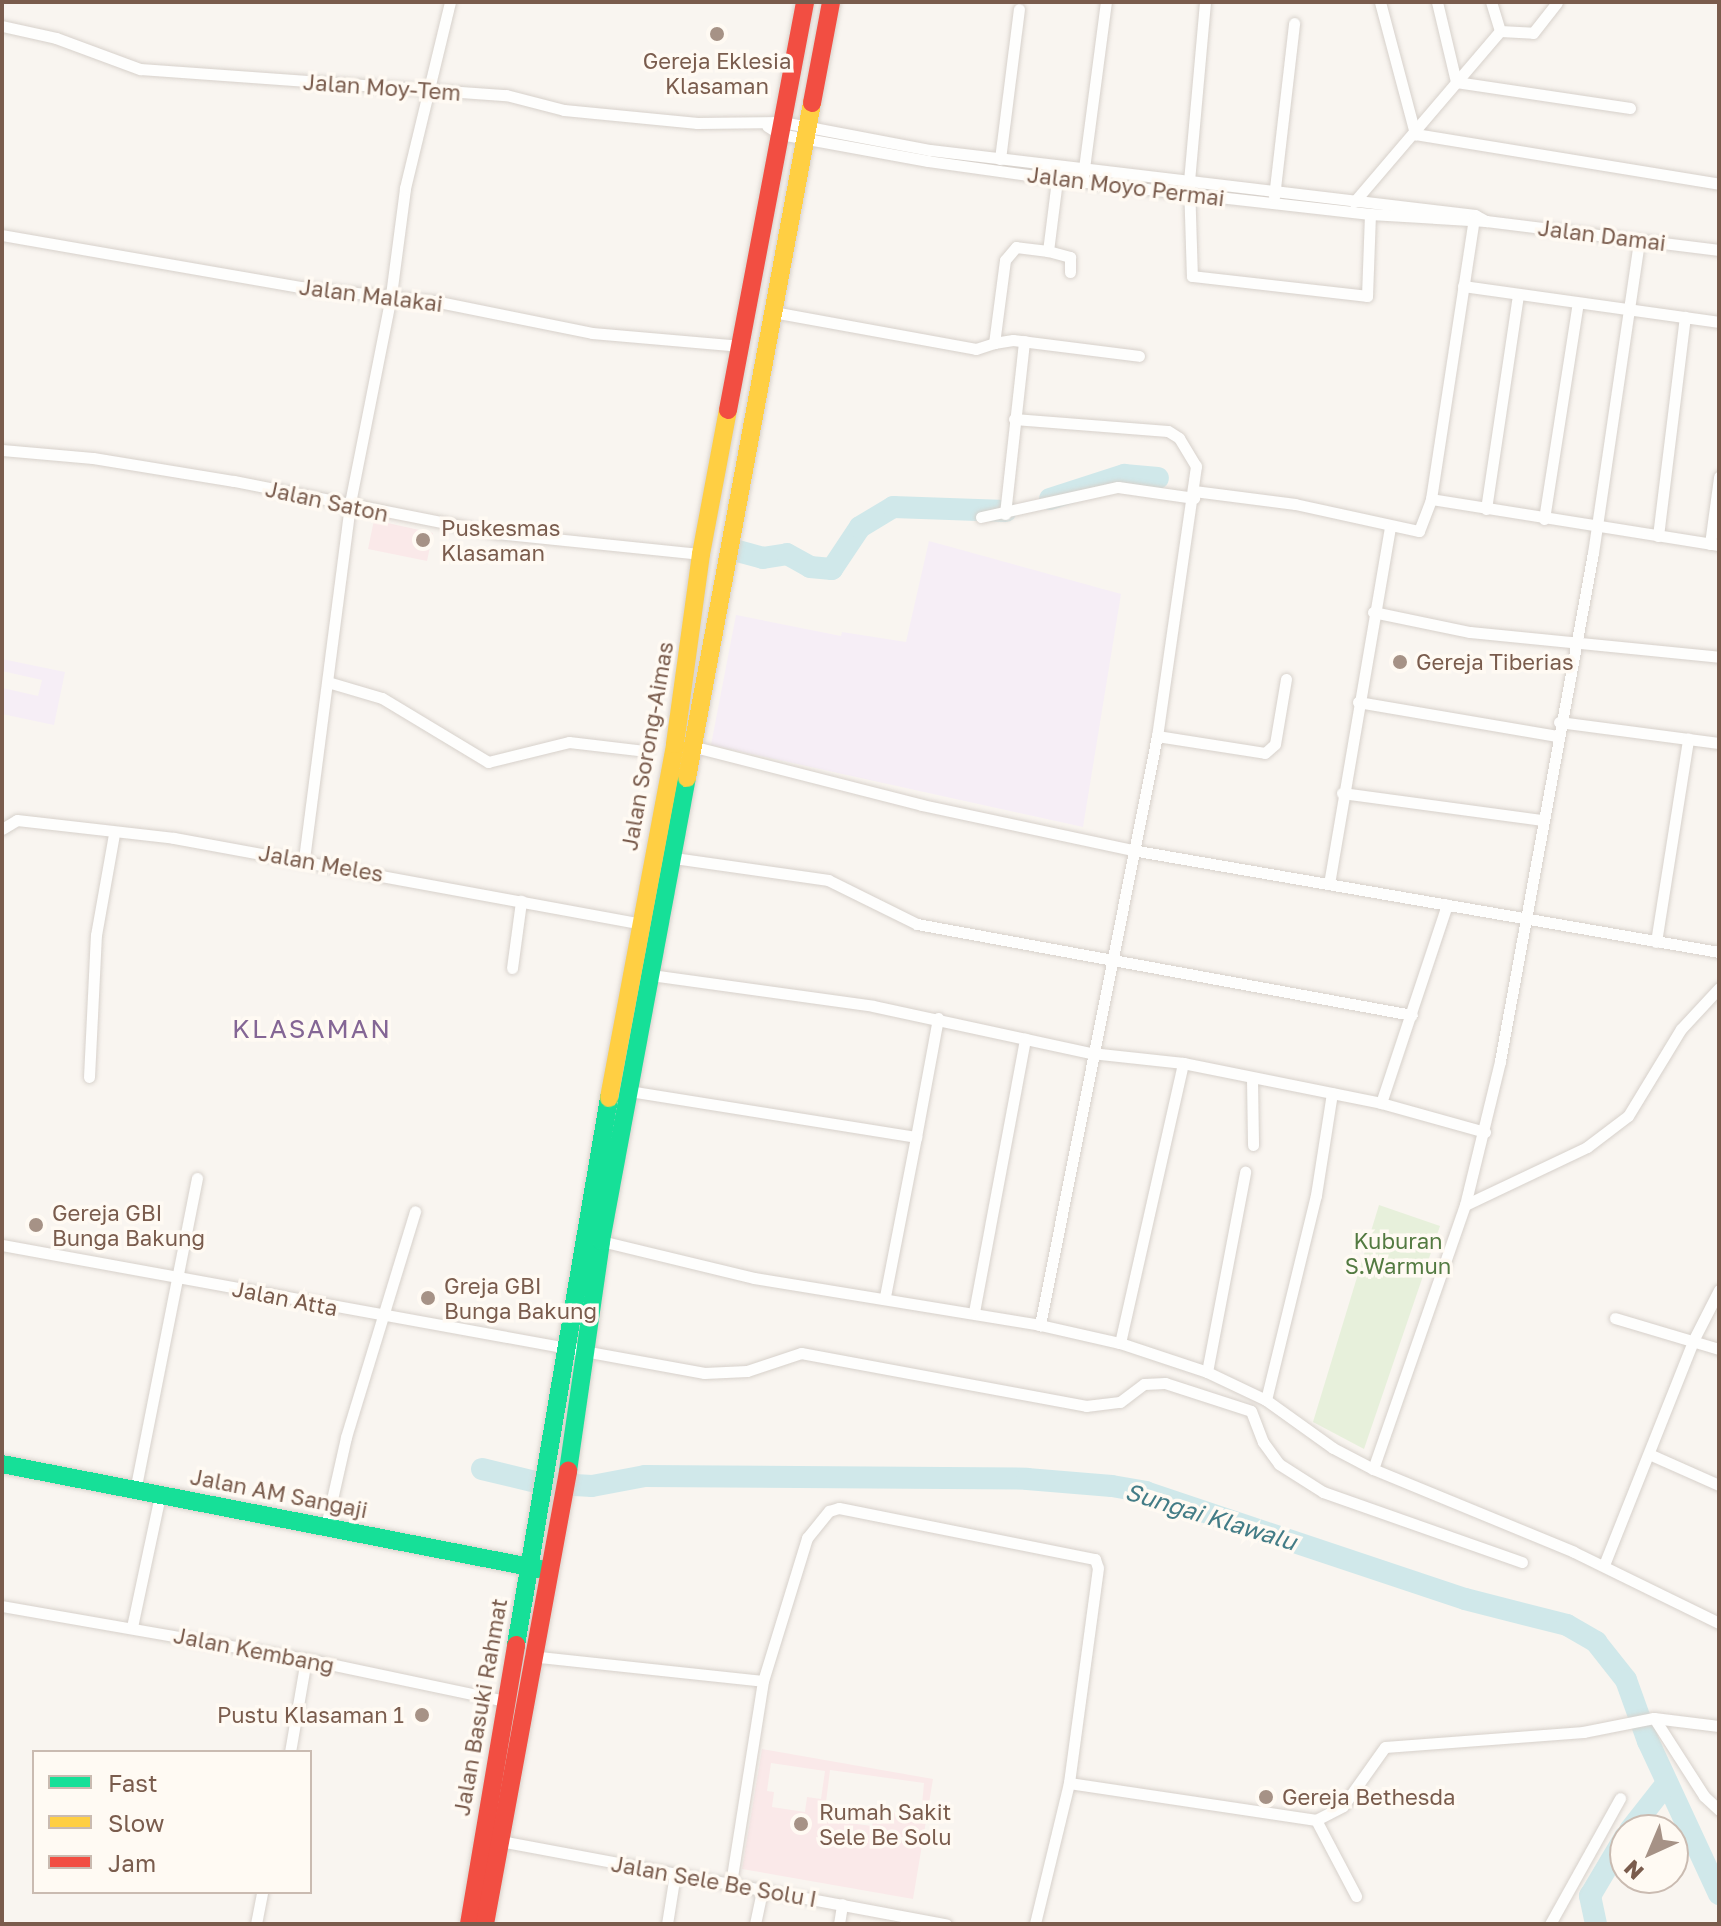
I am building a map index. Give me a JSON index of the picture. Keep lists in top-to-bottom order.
{
  "streets": {
    "highway": ["Jalan Sorong-Aimas", "Jalan AM Sangaji", "Jalan Basuki Rahmat"],
    "street": [
      "Jalan Moy-Tem",
      "Jalan Moyo Permai",
      "Jalan Damai",
      "Jalan Malakai",
      "Jalan Saton",
      "Jalan Meles",
      "Jalan Atta",
      "Jalan Kembang",
      "Jalan Sele Be Solu I"
    ]
  },
  "crossings": [
    ["Jalan Moy-Tem", "Jalan Moyo Permai"],
    ["Jalan Moy-Tem", "Jalan Sorong-Aimas"],
    ["Jalan Moyo Permai", "Jalan Damai"],
    ["Jalan Moyo Permai", "Jalan Sorong-Aimas"],
    ["Jalan Malakai", "Jalan Sorong-Aimas"],
    ["Jalan Saton", "Jalan Sorong-Aimas"],
    ["Jalan Sorong-Aimas", "Jalan Meles"],
    ["Jalan Sorong-Aimas", "Jalan Atta"],
    ["Jalan Sorong-Aimas", "Jalan Basuki Rahmat"],
    ["Jalan AM Sangaji", "Jalan Basuki Rahmat"],
    ["Jalan Kembang", "Jalan Basuki Rahmat"],
    ["Jalan Basuki Rahmat", "Jalan Sele Be Solu I"]
  ],
  "districts": ["KLASAMAN"],
  "water": ["Sungai Klawalu"],
  "parks": ["Kuburan S.Warmun"],
  "places": [
    "Gereja Eklesia Klasaman",
    "Puskesmas Klasaman",
    "Gereja Tiberias",
    "Gereja GBI Bunga Bakung",
    "Greja GBI Bunga Bakung",
    "Pustu Klasaman 1",
    "Gereja Bethesda",
    "Rumah Sakit Sele Be Solu"
  ],
  "legend": ["Fast", "Slow", "Jam"],
  "north": "bottom left"
}
